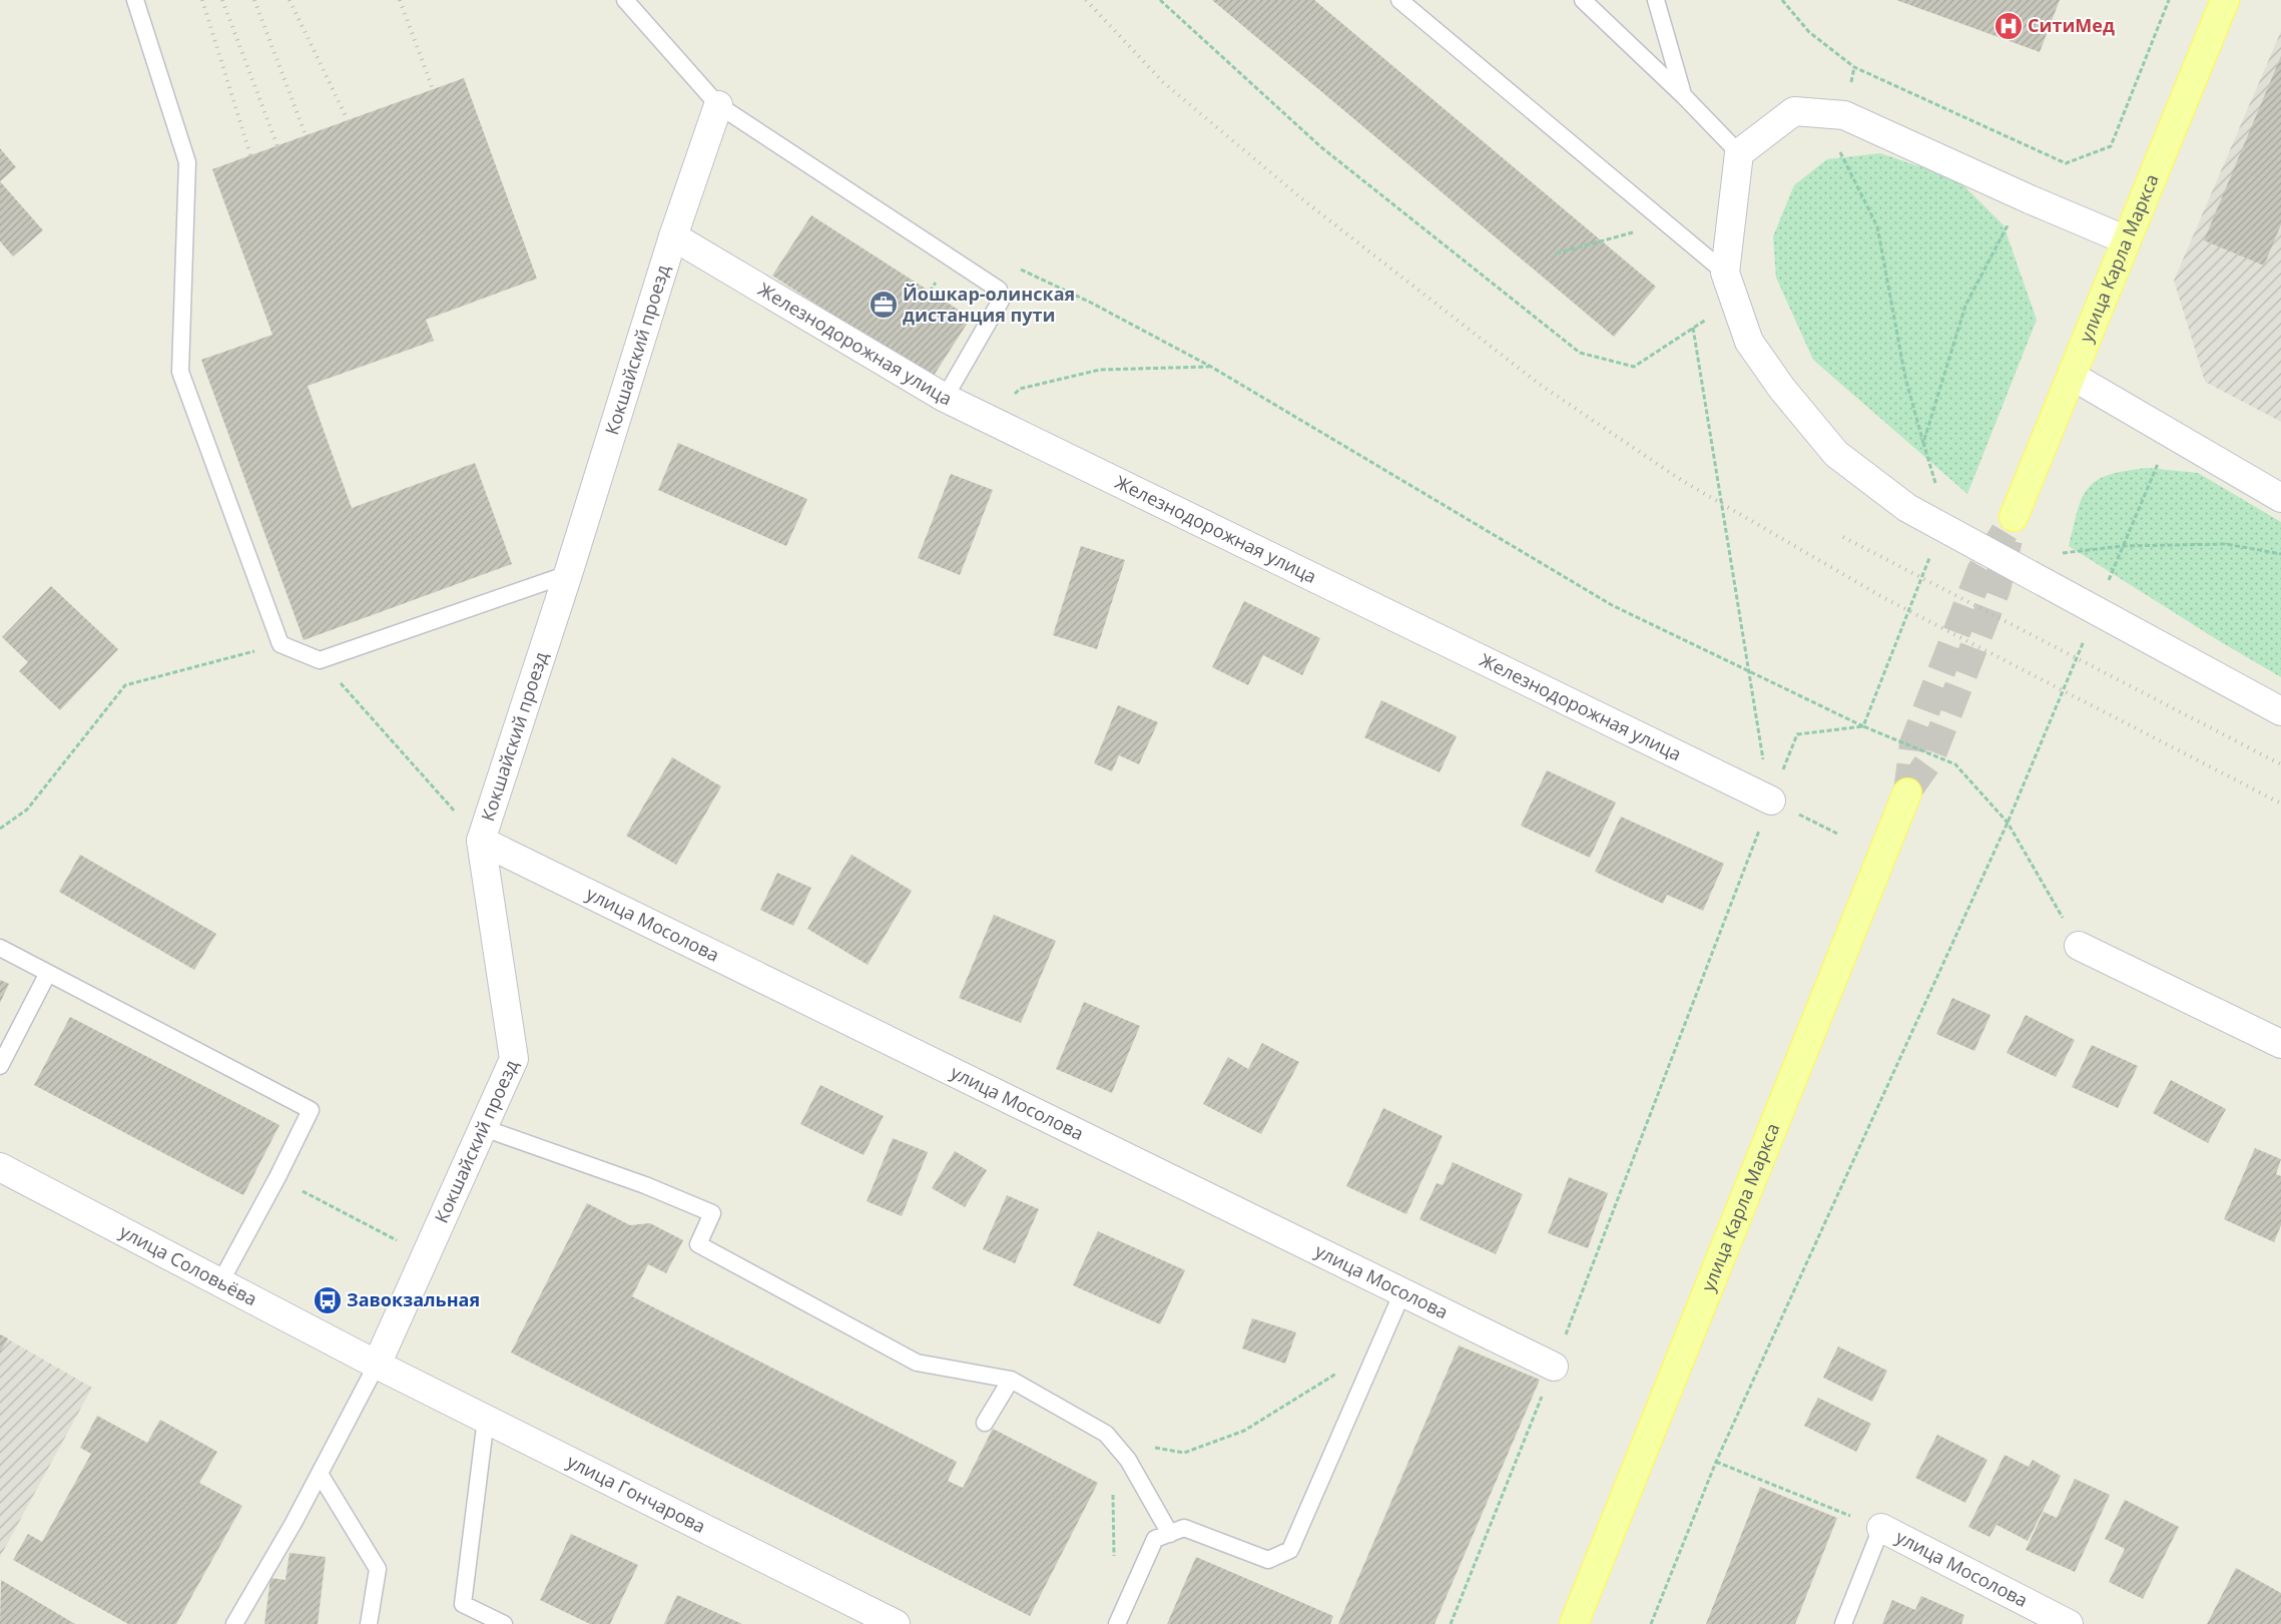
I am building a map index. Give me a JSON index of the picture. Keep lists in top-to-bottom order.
{
  "streets": {
    "main road": ["улица Карла Маркса"],
    "street": [
      "Железнодорожная улица",
      "Кокшайский проезд",
      "улица Мосолова",
      "улица Соловьёва",
      "улица Гончарова"
    ]
  },
  "crossings": [
    ["Железнодорожная улица", "Кокшайский проезд"],
    ["Кокшайский проезд", "улица Мосолова"],
    ["Кокшайский проезд", "улица Соловьёва"],
    ["Кокшайский проезд", "улица Гончарова"],
    ["улица Соловьёва", "улица Гончарова"]
  ],
  "places": {
    "hospital": ["СитиМед"],
    "office": ["Йошкар-олинская дистанция пути"],
    "bus stop": ["Завокзальная"]
  }
}
